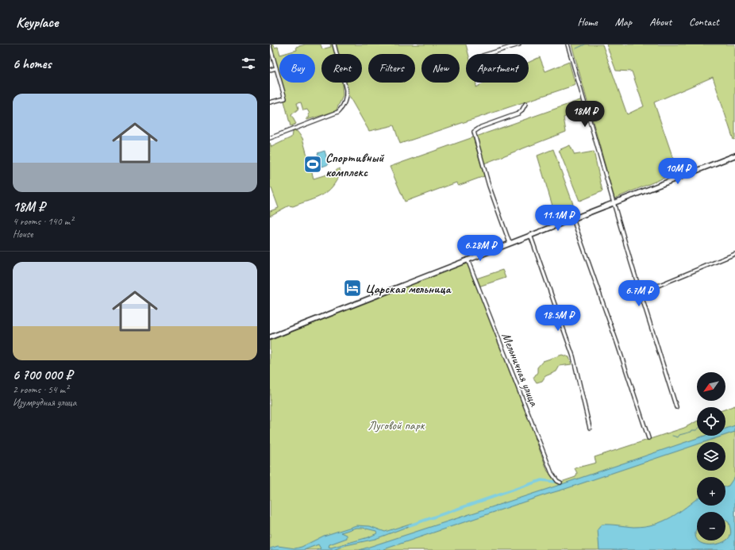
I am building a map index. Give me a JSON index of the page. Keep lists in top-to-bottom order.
{
  "streets": {
    "street": ["Мельничная улица"]
  },
  "parks": ["Луговой парк"],
  "places": {
    "sports": ["Спортивный комплекс"],
    "hotel": ["Царская мельница"]
  },
  "north": "bottom left",
  "page": {
    "header": "Keyplace",
    "nav": [
      "Home",
      "Map",
      "About",
      "Contact"
    ],
    "heading": "6 homes",
    "chip": [
      "Buy",
      "Rent",
      "Filters",
      "New",
      "Apartment"
    ],
    "list": [
      {
        "name": "18M ₽",
        "note": "4 rooms · 140 m² · House"
      },
      {
        "name": "6 700 000 ₽",
        "note": "2 rooms · 54 m² · Изумрудная улица"
      }
    ],
    "price": [
      "18M ₽",
      "10M ₽",
      "11.1M ₽",
      "6.28M ₽",
      "6.7M ₽",
      "18.5M ₽"
    ],
    "map_buttons": ["+", "−"]
  }
}
